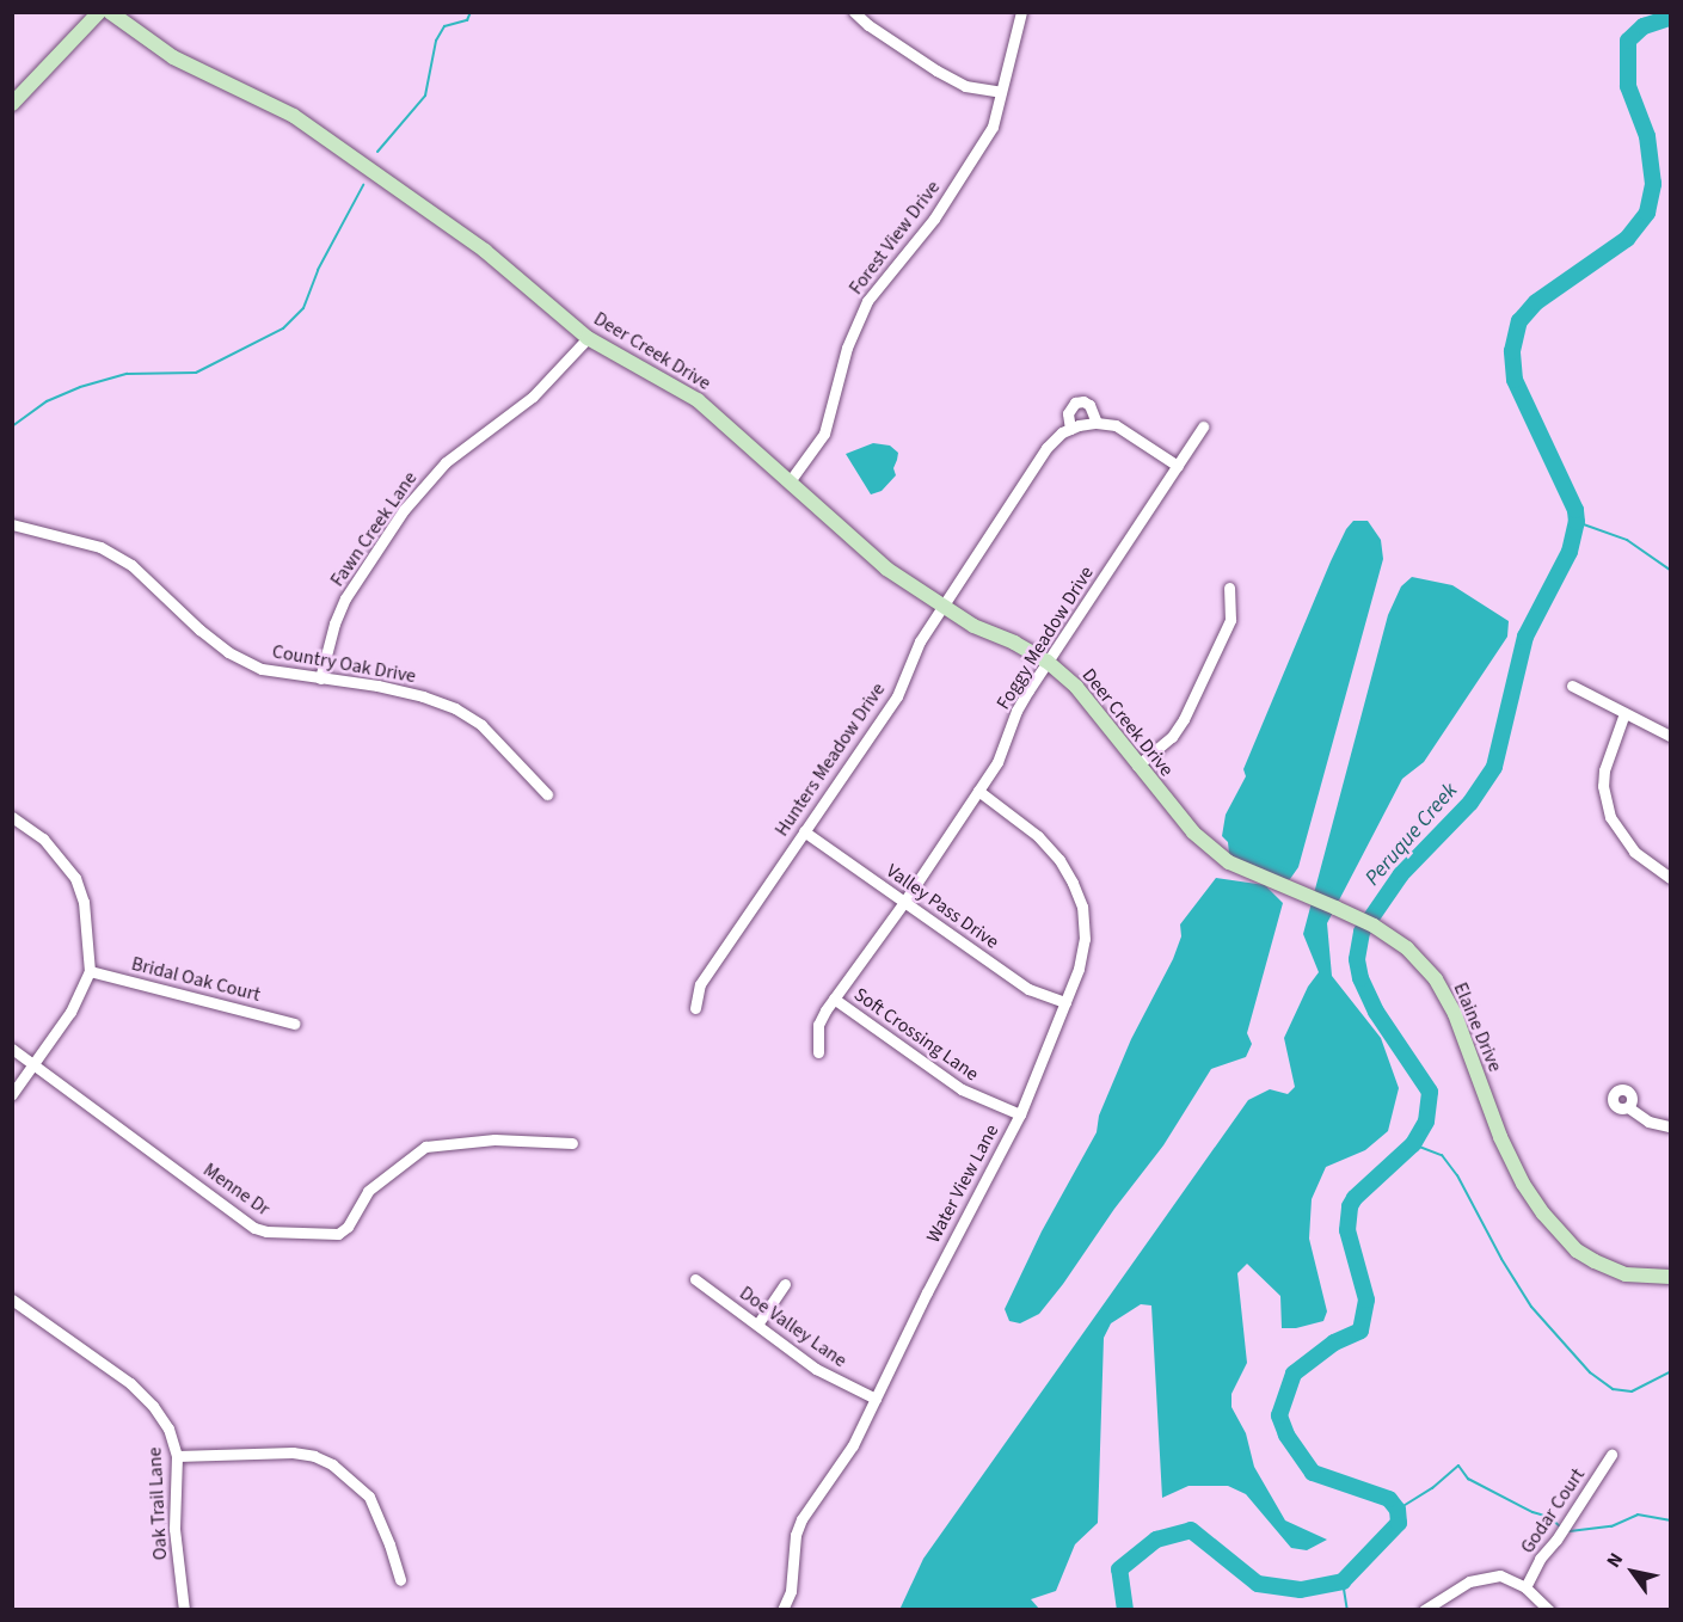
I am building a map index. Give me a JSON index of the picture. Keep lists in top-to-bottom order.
{
  "streets": {
    "street": [
      "Forest View Drive",
      "Deer Creek Drive",
      "Fawn Creek Lane",
      "Foggy Meadow Drive",
      "Country Oak Drive",
      "Hunters Meadow Drive",
      "Valley Pass Drive",
      "Bridal Oak Court",
      "Elaine Drive",
      "Soft Crossing Lane",
      "Water View Lane",
      "Menne Dr",
      "Doe Valley Lane",
      "Oak Trail Lane",
      "Godar Court"
    ]
  },
  "crossings": [
    ["Forest View Drive", "Deer Creek Drive"],
    ["Deer Creek Drive", "Fawn Creek Lane"],
    ["Deer Creek Drive", "Foggy Meadow Drive"],
    ["Deer Creek Drive", "Hunters Meadow Drive"],
    ["Deer Creek Drive", "Elaine Drive"],
    ["Fawn Creek Lane", "Country Oak Drive"],
    ["Foggy Meadow Drive", "Hunters Meadow Drive"],
    ["Foggy Meadow Drive", "Valley Pass Drive"],
    ["Foggy Meadow Drive", "Soft Crossing Lane"],
    ["Foggy Meadow Drive", "Water View Lane"],
    ["Hunters Meadow Drive", "Valley Pass Drive"],
    ["Valley Pass Drive", "Water View Lane"],
    ["Soft Crossing Lane", "Water View Lane"],
    ["Water View Lane", "Doe Valley Lane"]
  ],
  "water": ["Peruque Creek"],
  "north": "top left"
}
